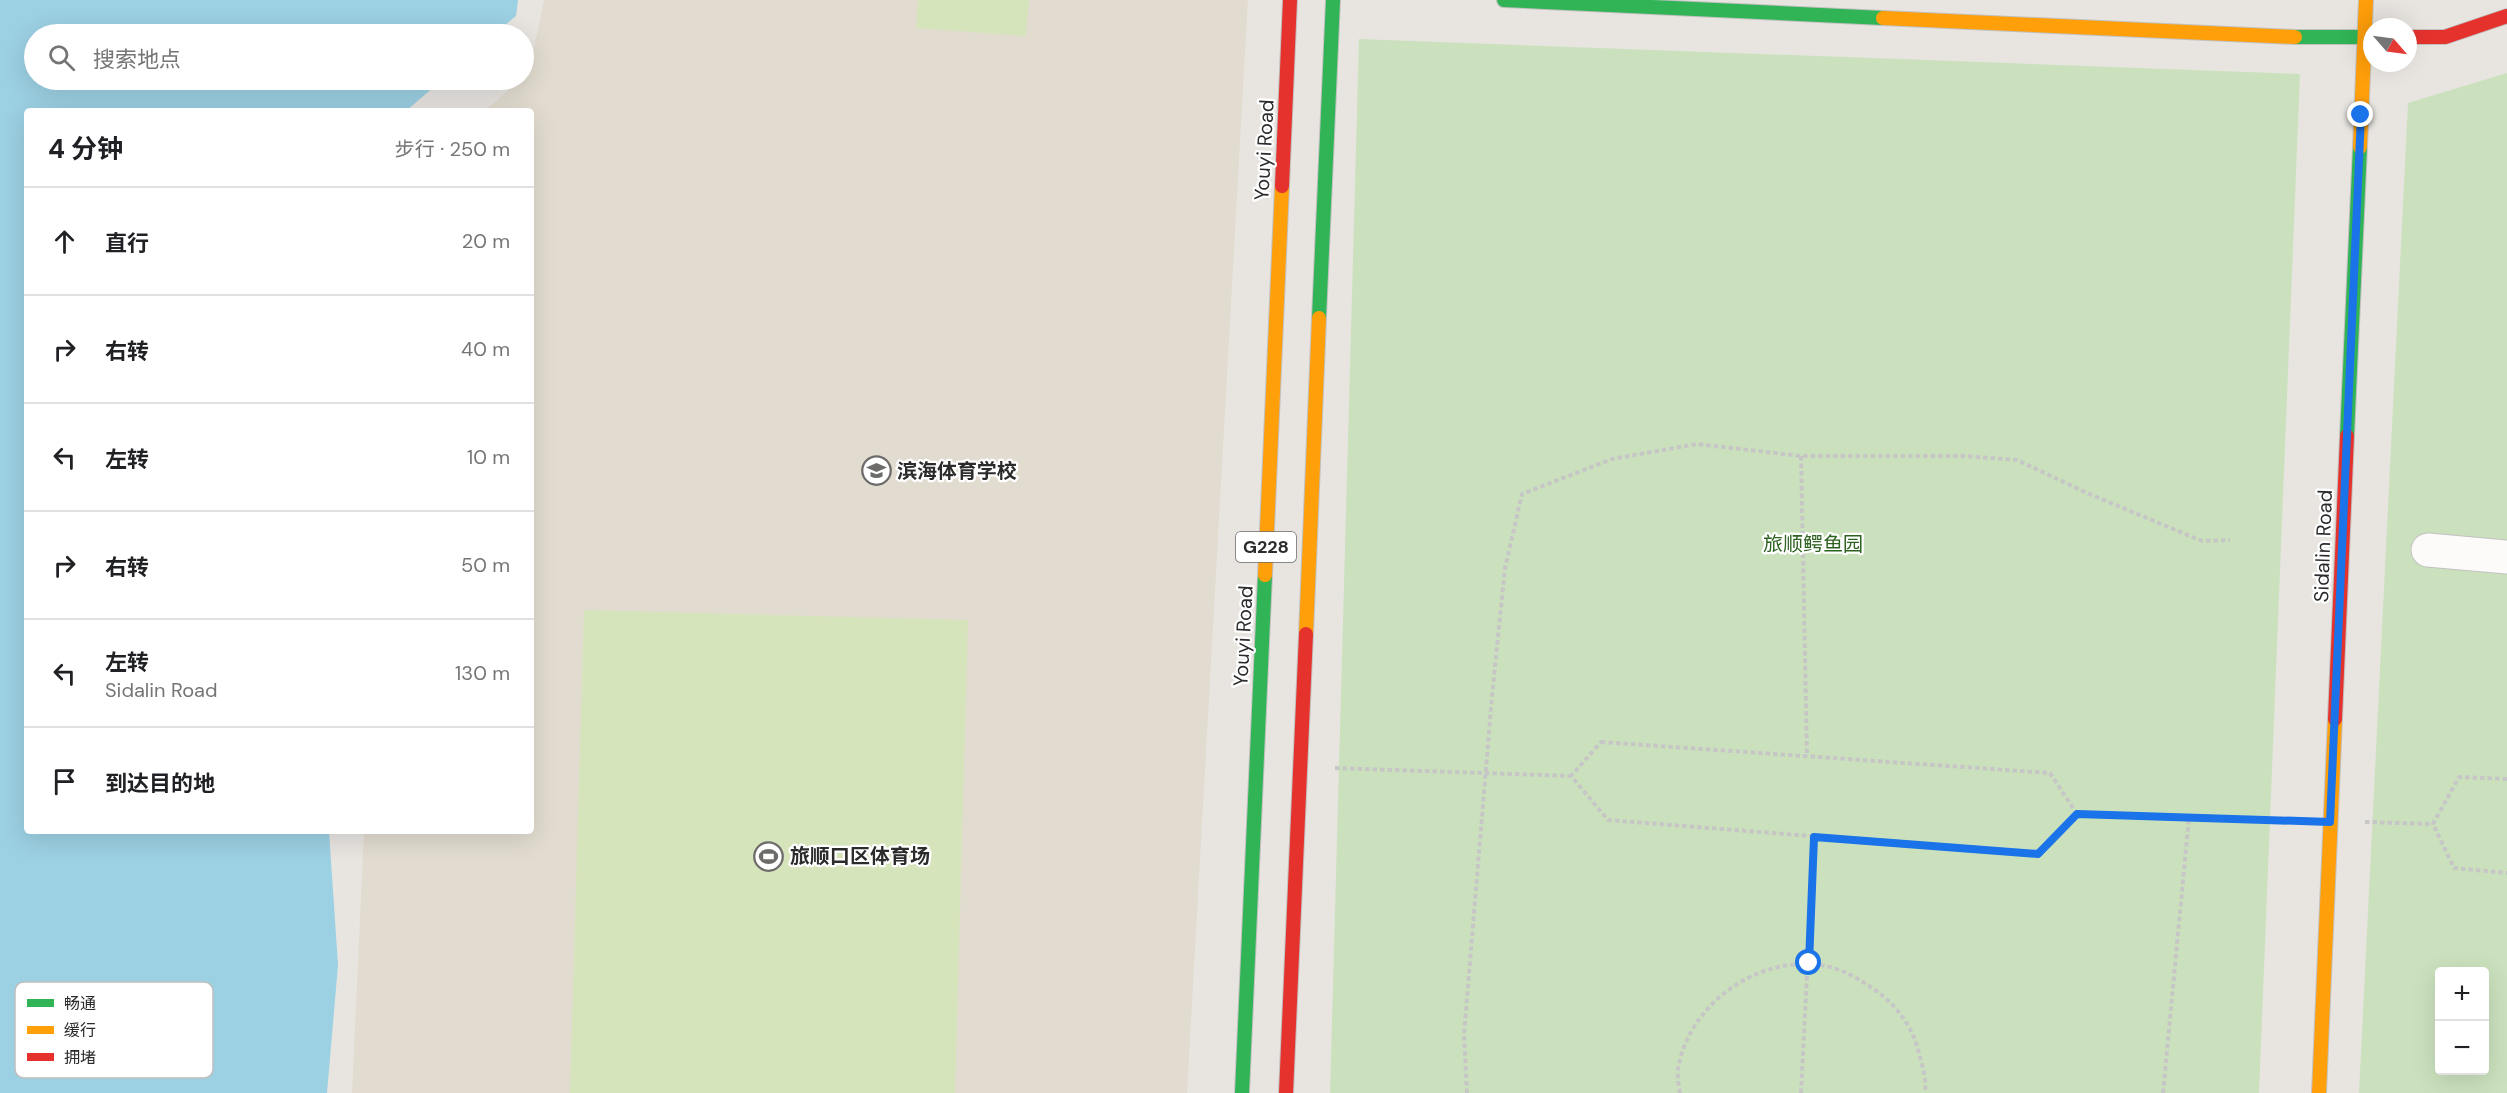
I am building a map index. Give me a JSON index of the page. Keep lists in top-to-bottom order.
{
  "streets": {
    "main road": ["Youyi Road", "Sidalin Road", "G228"]
  },
  "parks": ["旅顺鳄鱼园"],
  "places": {
    "school or university": ["滨海体育学校"],
    "sports": ["旅顺口区体育场"]
  },
  "legend": ["畅通", "缓行", "拥堵"],
  "north": "bottom right",
  "page": {
    "search": "搜索地点",
    "heading": ["4 分钟", "步行 · 250 m"],
    "list": [
      ["直行", "20 m"],
      ["右转", "40 m"],
      ["左转", "10 m"],
      ["右转", "50 m"],
      ["左转", "Sidalin Road", "130 m"],
      "到达目的地"
    ],
    "map_buttons": ["+", "−"]
  }
}
